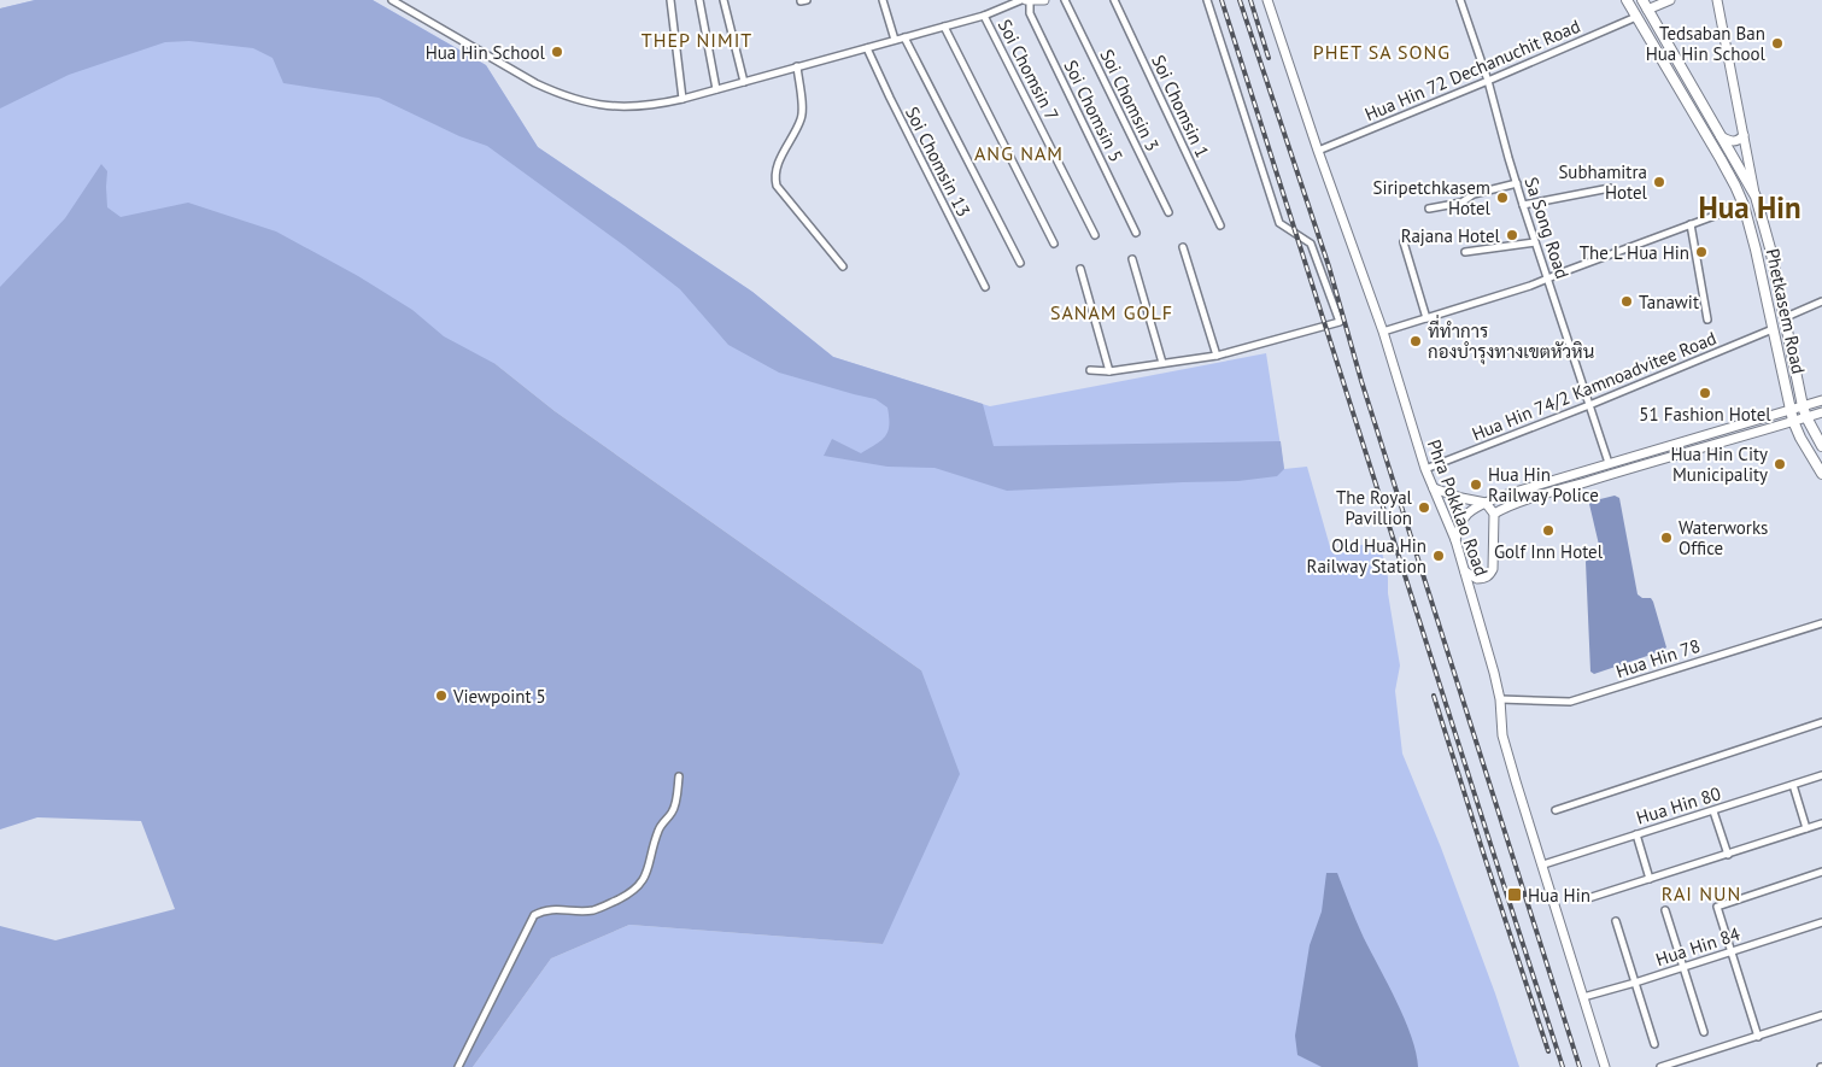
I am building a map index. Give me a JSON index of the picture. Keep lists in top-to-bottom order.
{
  "streets": {
    "main road": ["Phetkasem Road"],
    "street": [
      "Soi Chomsin 7",
      "Hua Hin 72 Dechanuchit Road",
      "Soi Chomsin 3",
      "Soi Chomsin 1",
      "Soi Chomsin 5",
      "Soi Chomsin 13",
      "Sa Song Road",
      "Hua Hin 74/2 Kamnoadvitee Road",
      "Phra Pokklao Road",
      "Hua Hin 78",
      "Hua Hin 80",
      "Hua Hin 84"
    ]
  },
  "crossings": [
    ["Hua Hin 72 Dechanuchit Road", "Sa Song Road"],
    ["Hua Hin 72 Dechanuchit Road", "Phetkasem Road"],
    ["Hua Hin 72 Dechanuchit Road", "Phra Pokklao Road"],
    ["Sa Song Road", "Hua Hin 74/2 Kamnoadvitee Road"],
    ["Phetkasem Road", "Hua Hin 74/2 Kamnoadvitee Road"],
    ["Hua Hin 74/2 Kamnoadvitee Road", "Phra Pokklao Road"],
    ["Phra Pokklao Road", "Hua Hin 78"],
    ["Phra Pokklao Road", "Hua Hin 80"],
    ["Phra Pokklao Road", "Hua Hin 84"]
  ],
  "districts": [
    "THEP NIMIT",
    "PHET SA SONG",
    "ANG NAM",
    "Hua Hin",
    "SANAM GOLF",
    "RAI NUN"
  ],
  "places": {
    "other": [
      "Tedsaban Ban Hua Hin School",
      "Hua Hin School",
      "Subhamitra Hotel",
      "Siripetchkasem Hotel",
      "Rajana Hotel",
      "The L Hua Hin",
      "Tanawit",
      "ที่ทำการ กองบำรุงทางเขตหัวหิน",
      "51 Fashion Hotel",
      "Hua Hin City Municipality",
      "Hua Hin Railway Police",
      "The Royal Pavillion",
      "Golf Inn Hotel",
      "Waterworks Office",
      "Old Hua Hin Railway Station",
      "Viewpoint 5"
    ],
    "transit": ["Hua Hin"]
  }
}
